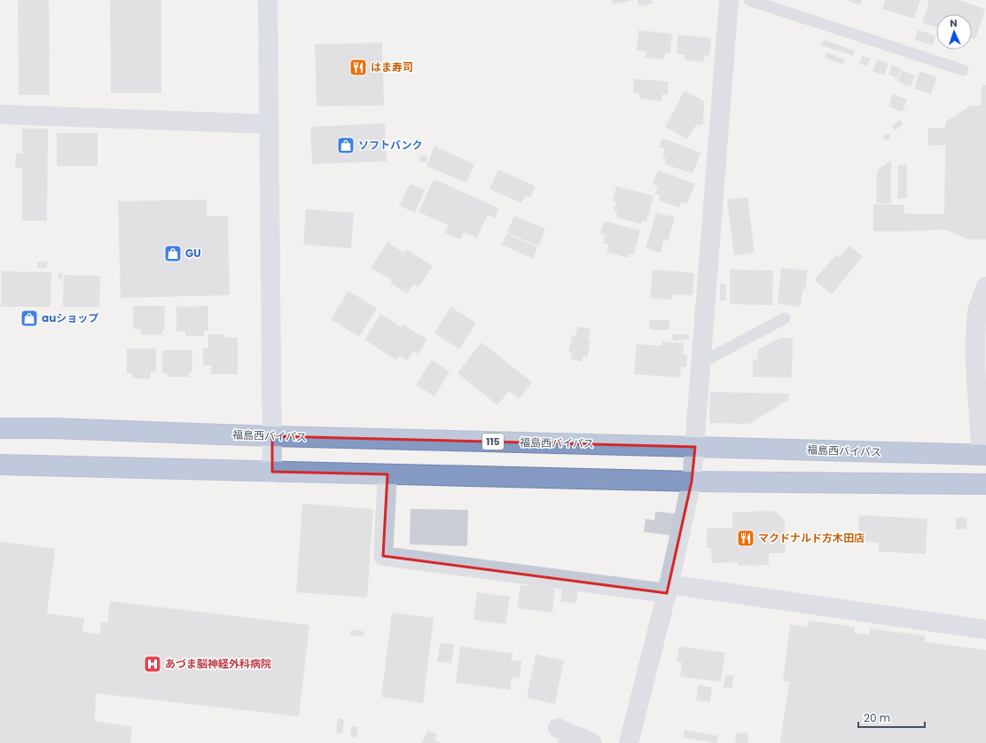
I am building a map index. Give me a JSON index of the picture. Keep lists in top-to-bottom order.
{
  "streets": {
    "highway": ["福島西バイパス", "115"]
  },
  "places": {
    "restaurant": ["はま寿司", "マクドナルド方木田店"],
    "shop": ["ソフトバンク", "GU", "auショップ"],
    "hospital": ["あづま脳神経外科病院"]
  },
  "scale_bar": "20 m",
  "north": "top"
}
